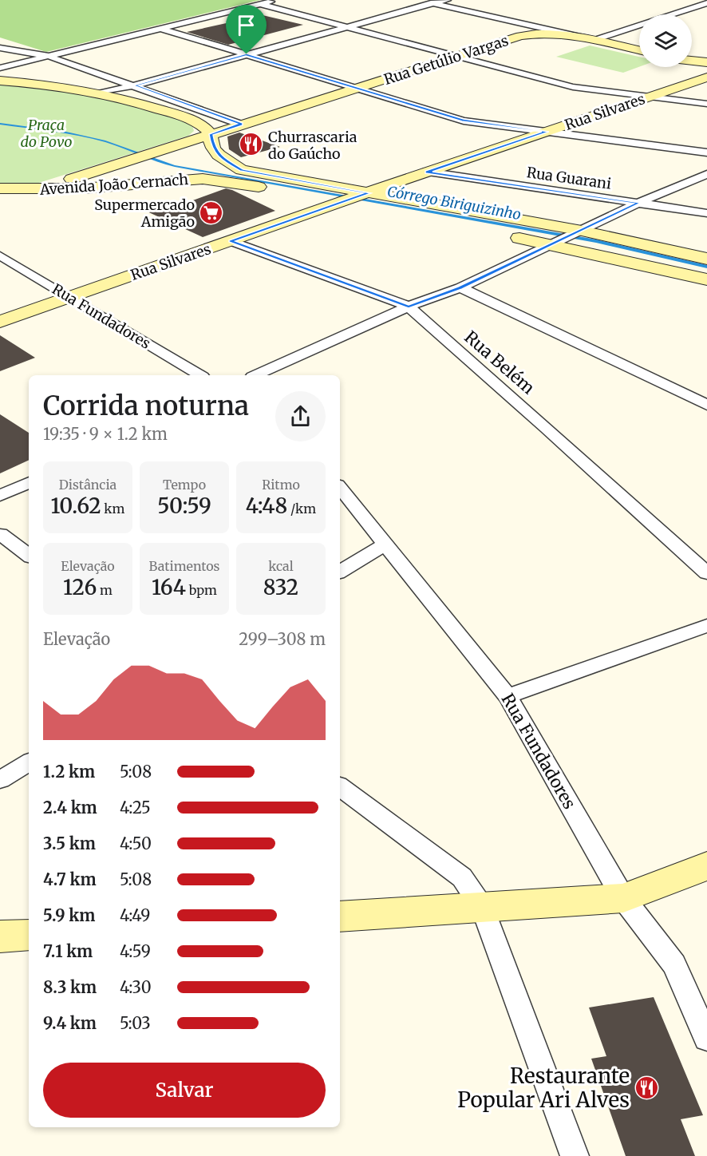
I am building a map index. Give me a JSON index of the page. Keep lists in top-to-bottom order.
{
  "streets": {
    "street": [
      "Rua Getúlio Vargas",
      "Rua Silvares",
      "Rua Guarani",
      "Avenida João Cernach",
      "Rua Fundadores",
      "Rua Belém"
    ]
  },
  "crossings": [
    ["Rua Getúlio Vargas", "Avenida João Cernach"],
    ["Rua Silvares", "Rua Guarani"],
    ["Rua Silvares", "Avenida João Cernach"],
    ["Rua Silvares", "Rua Fundadores"],
    ["Rua Silvares", "Rua Belém"]
  ],
  "water": ["Córrego Biriguizinho"],
  "parks": ["Praça do Povo"],
  "places": {
    "restaurant": ["Churrascaria do Gaúcho", "Restaurante Popular Ari Alves"],
    "supermarket": ["Supermercado Amigão"]
  },
  "page": {
    "heading": ["Corrida noturna", "19:35 · 9 × 1.2 km"],
    "stats": [
      ["Distância", "10.62 km"],
      ["Tempo", "50:59"],
      ["Ritmo", "4:48 /km"],
      ["Elevação", "126 m"],
      ["Batimentos", "164 bpm"],
      ["kcal", "832"]
    ],
    "chart": ["Elevação", "299–308 m"],
    "list": [
      {
        "name": "1.2 km",
        "note": "5:08"
      },
      {
        "name": "2.4 km",
        "note": "4:25"
      },
      {
        "name": "3.5 km",
        "note": "4:50"
      },
      {
        "name": "4.7 km",
        "note": "5:08"
      },
      {
        "name": "5.9 km",
        "note": "4:49"
      },
      {
        "name": "7.1 km",
        "note": "4:59"
      },
      {
        "name": "8.3 km",
        "note": "4:30"
      },
      {
        "name": "9.4 km",
        "note": "5:03"
      }
    ],
    "buttons": "Salvar"
  }
}
